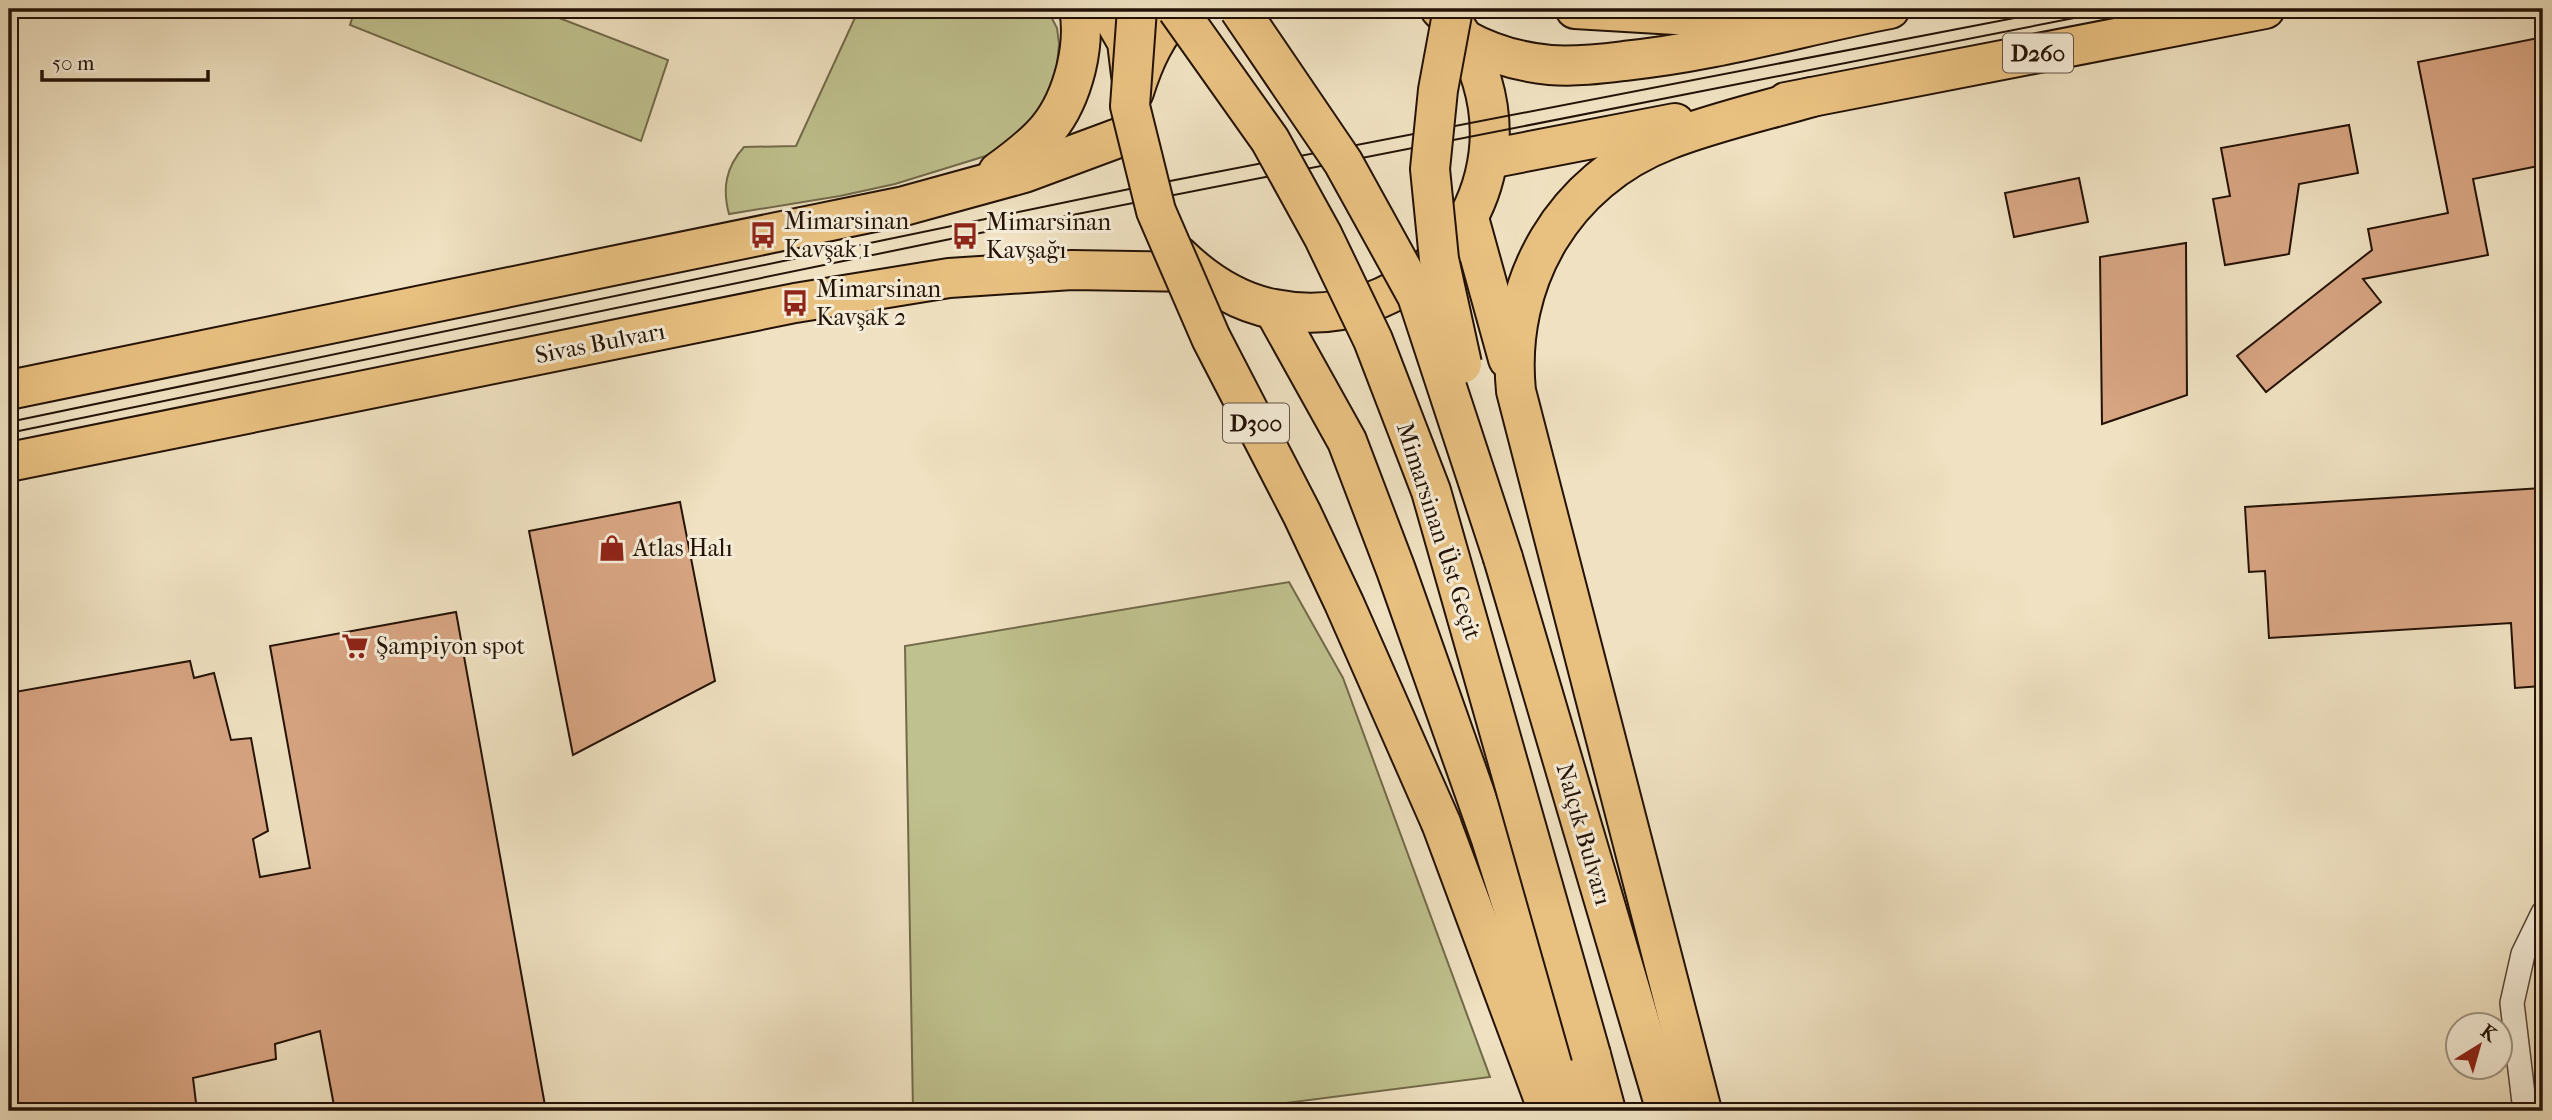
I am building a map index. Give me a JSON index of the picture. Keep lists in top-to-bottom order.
{
  "streets": {
    "highway": [
      "D260",
      "Sivas Bulvarı",
      "D300",
      "Mimarsinan Üst Geçit",
      "Nalçık Bulvarı"
    ]
  },
  "places": {
    "bus stop": ["Mimarsinan Kavşak 1", "Mimarsinan Kavşağı", "Mimarsinan Kavşak 2"],
    "shop": ["Atlas Halı"],
    "supermarket": ["Şampiyon spot"]
  },
  "scale_bar": "50 m",
  "north": "top right"
}
